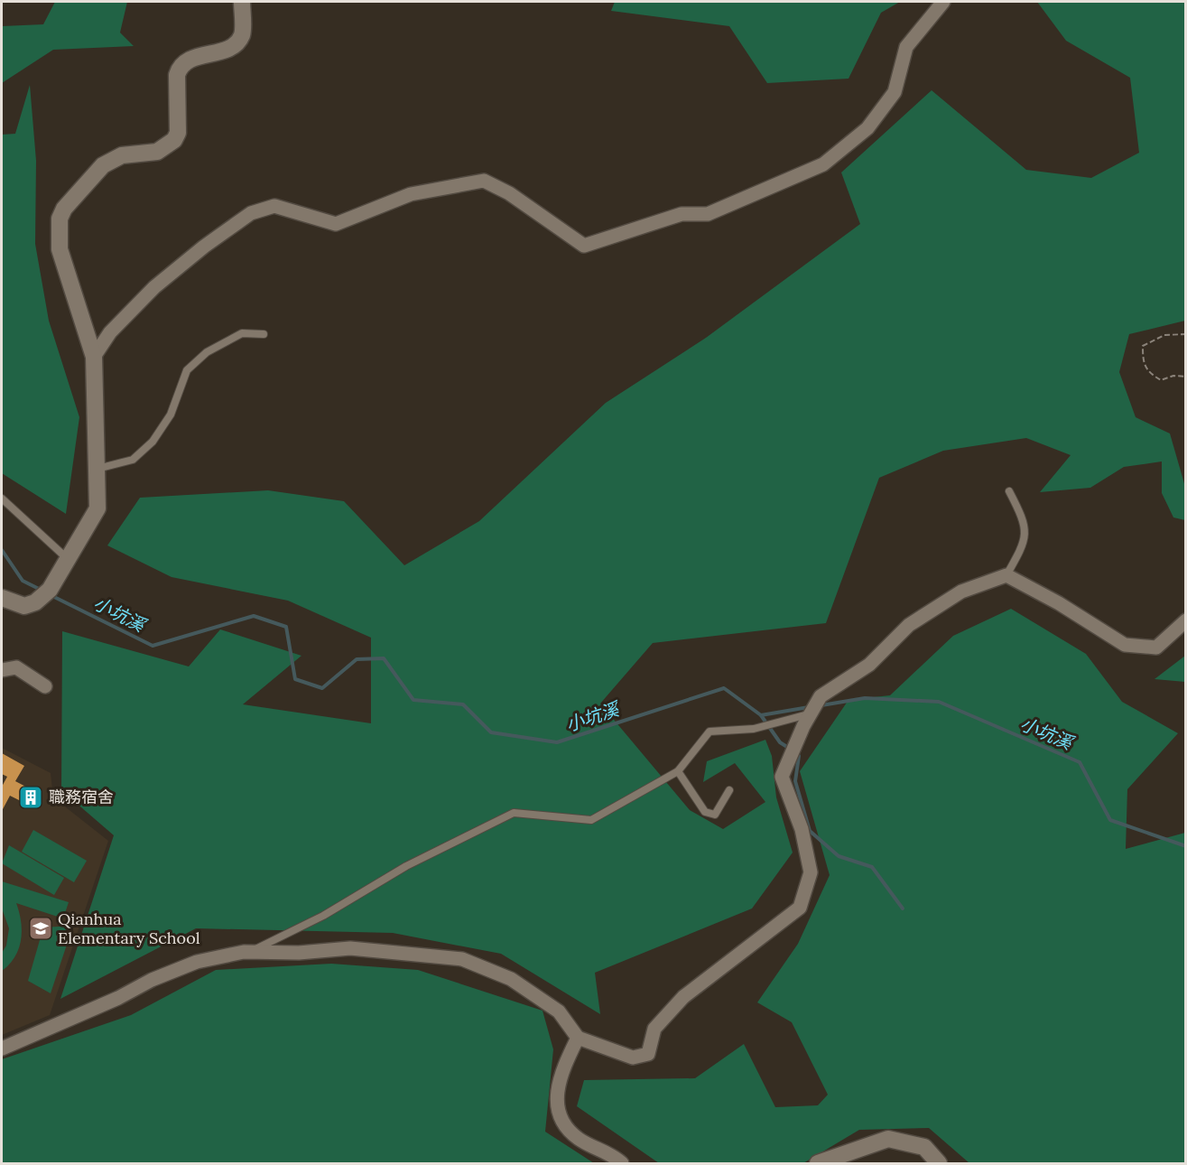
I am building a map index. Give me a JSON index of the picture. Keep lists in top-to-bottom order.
{
  "water": ["小坑溪"],
  "places": {
    "building": ["職務宿舍"],
    "school or university": ["Qianhua Elementary School"]
  }
}
